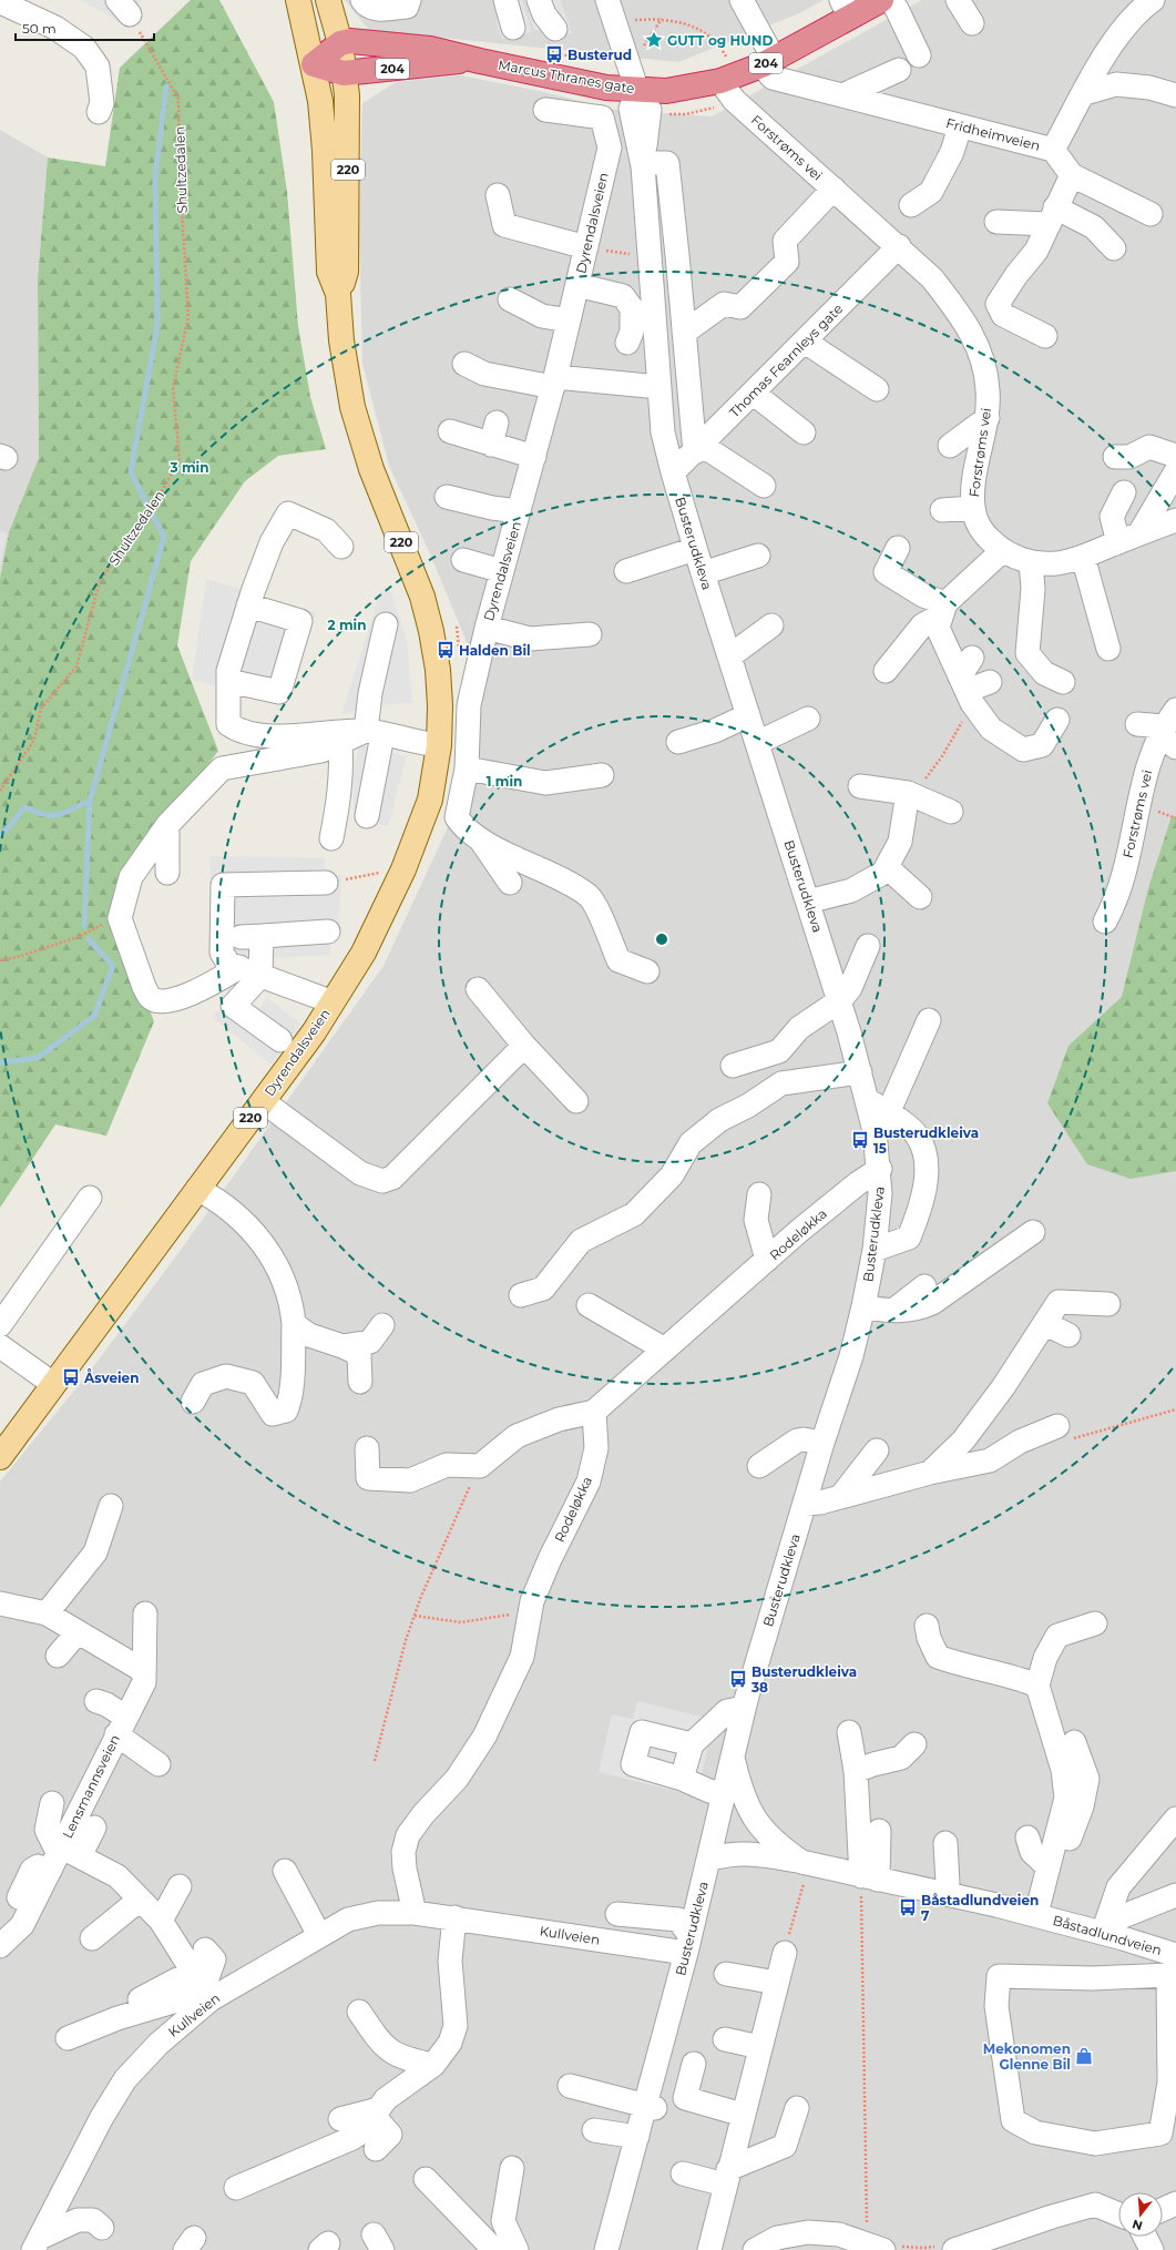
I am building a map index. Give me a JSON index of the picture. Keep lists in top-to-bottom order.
{
  "streets": {
    "highway": ["204", "Marcus Thranes gate"],
    "main road": ["220", "Dyrendalsveien"],
    "street": [
      "Fridheimveien",
      "Forstrøms vei",
      "Thomas Fearnleys gate",
      "Busterudkleva",
      "Rodeløkka",
      "Lensmannsveien",
      "Kullveien",
      "Båstadlundveien"
    ],
    "path": ["Shultzedalen"]
  },
  "crossings": [
    ["Marcus Thranes gate", "Fridheimveien"],
    ["Marcus Thranes gate", "Forstrøms vei"],
    ["Marcus Thranes gate", "220"],
    ["Marcus Thranes gate", "Busterudkleva"],
    ["Forstrøms vei", "Thomas Fearnleys gate"],
    ["220", "Dyrendalsveien"],
    ["Thomas Fearnleys gate", "Busterudkleva"],
    ["Busterudkleva", "Rodeløkka"],
    ["Busterudkleva", "Kullveien"],
    ["Busterudkleva", "Båstadlundveien"],
    ["Rodeløkka", "Kullveien"]
  ],
  "places": {
    "place": ["GUTT og HUND"],
    "bus stop": [
      "Busterud",
      "Halden Bil",
      "Busterudkleiva 15",
      "Åsveien",
      "Busterudkleiva 38",
      "Båstadlundveien 7"
    ],
    "shop": ["Mekonomen Glenne Bil"]
  },
  "scale_bar": "50 m",
  "north": "bottom",
  "rings": ["3 min", "2 min", "1 min"]
}
